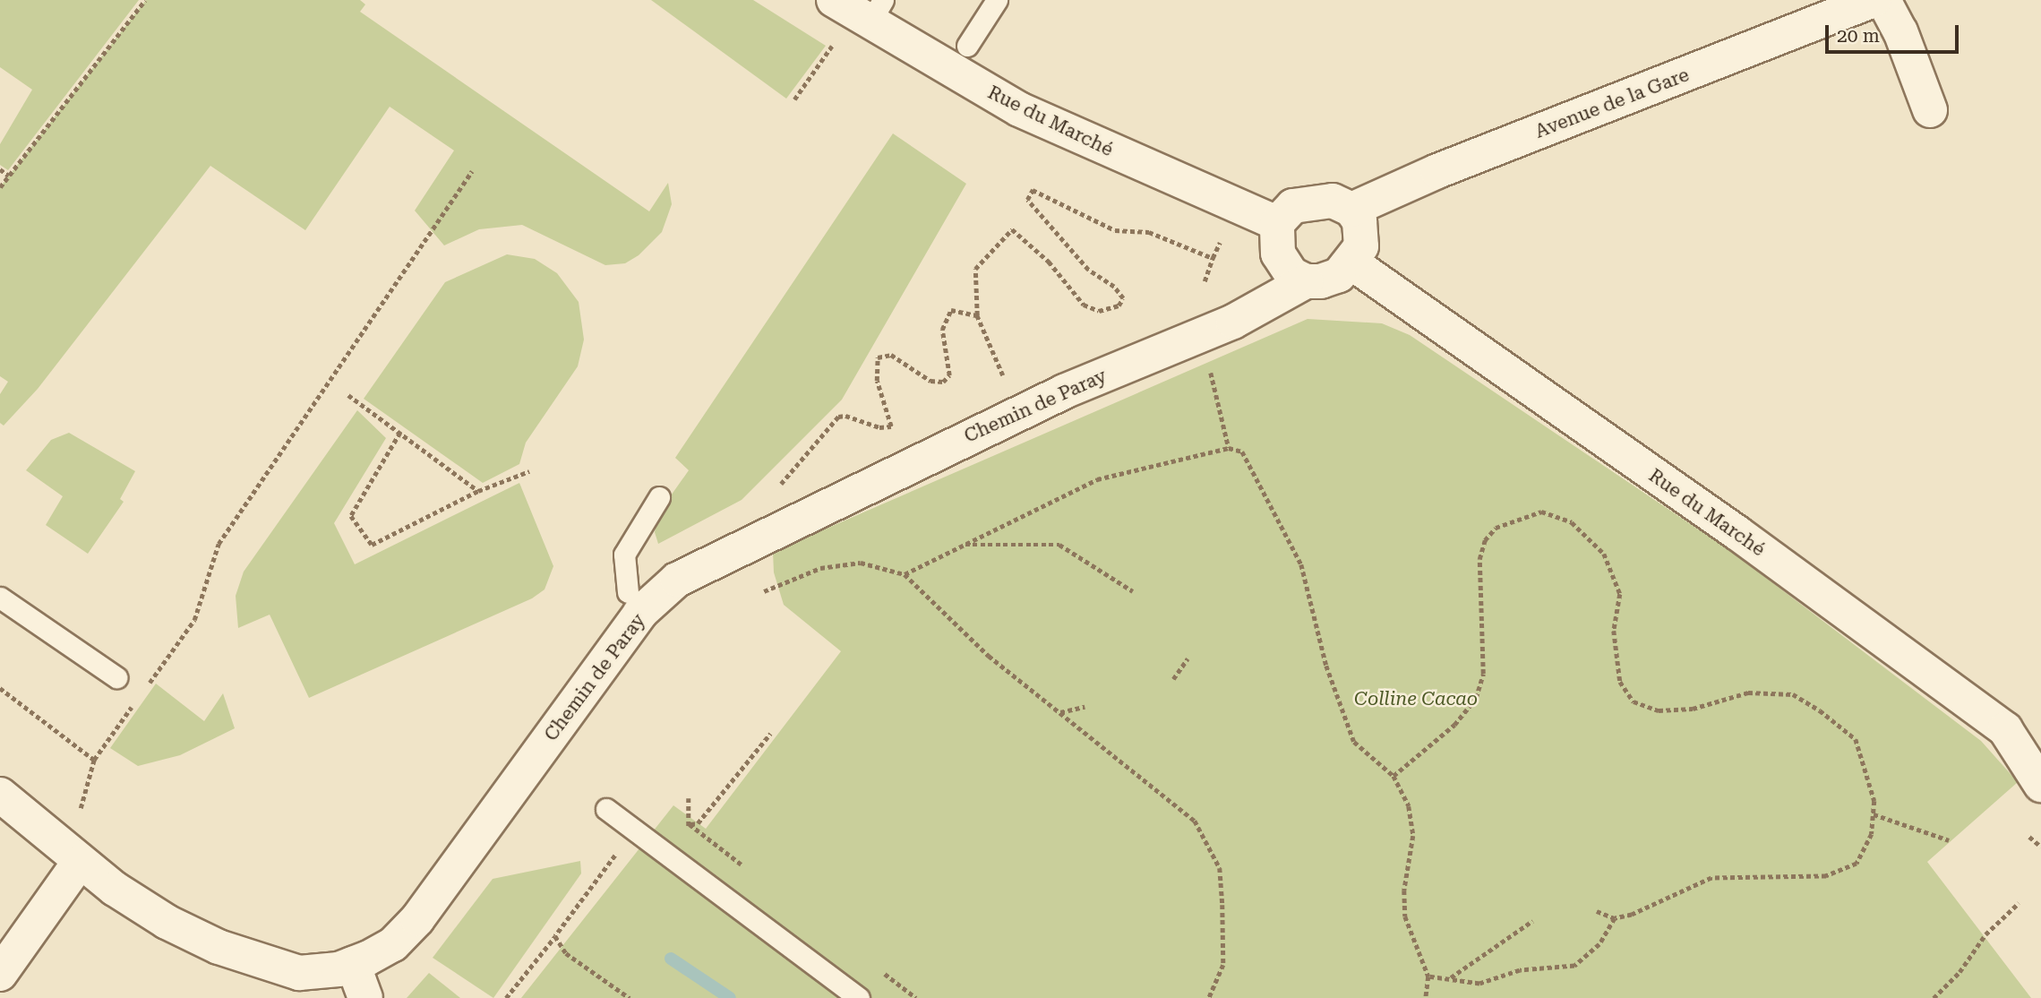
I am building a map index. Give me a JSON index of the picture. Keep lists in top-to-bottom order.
{
  "streets": {
    "street": ["Avenue de la Gare", "Rue du Marché", "Chemin de Paray"]
  },
  "crossings": [
    ["Avenue de la Gare", "Rue du Marché"],
    ["Avenue de la Gare", "Chemin de Paray"],
    ["Rue du Marché", "Chemin de Paray"]
  ],
  "parks": ["Colline Cacao"],
  "scale_bar": "20 m"
}
